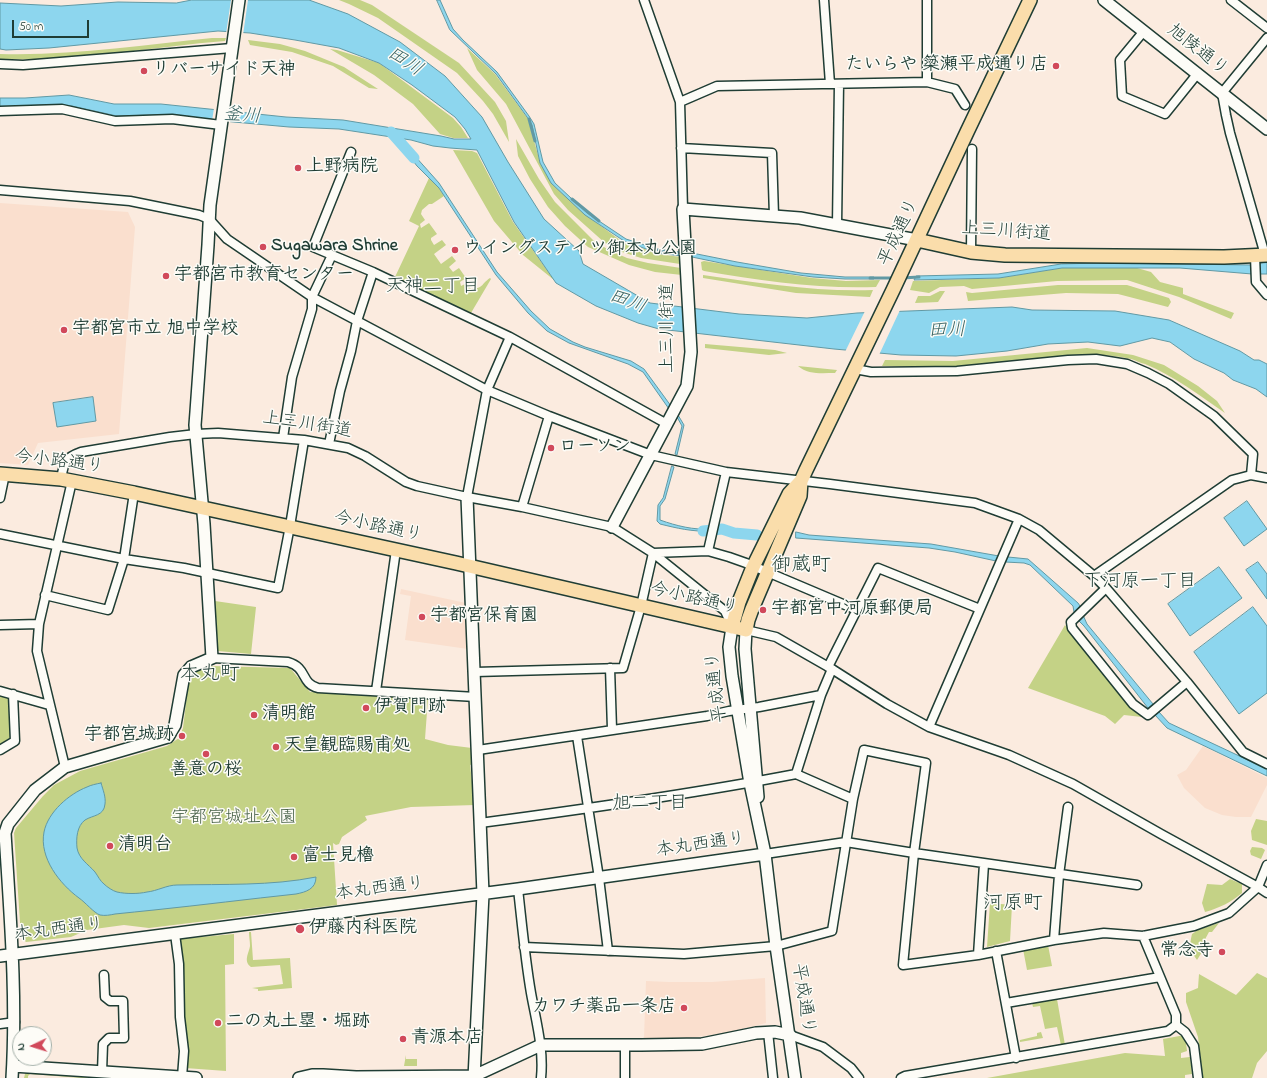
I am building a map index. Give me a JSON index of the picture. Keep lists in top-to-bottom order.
{
  "streets": {
    "main road": ["平成通り", "上三川街道", "今小路通り"],
    "street": ["旭陵通り", "本丸西通り"]
  },
  "crossings": [
    ["平成通り", "上三川街道"],
    ["平成通り", "今小路通り"],
    ["平成通り", "本丸西通り"],
    ["上三川街道", "今小路通り"]
  ],
  "districts": [
    "天神二丁目",
    "御蔵町",
    "下河原一丁目",
    "本丸町",
    "旭二丁目",
    "河原町"
  ],
  "water": ["田川", "釜川"],
  "parks": ["宇都宮城址公園"],
  "places": [
    "たいらや 簗瀬平成通り店",
    "リバーサイド天神",
    "上野病院",
    "Sugawara Shrine",
    "ウイングステイツ御本丸公園",
    "宇都宮市教育センター",
    "宇都宮市立 旭中学校",
    "ローソン",
    "宇都宮中河原郵便局",
    "宇都宮保育園",
    "伊賀門跡",
    "清明館",
    "宇都宮城跡",
    "天皇観臨賜甫処",
    "善意の桜",
    "清明台",
    "富士見櫓",
    "伊藤内科医院",
    "常念寺",
    "カワチ薬品一条店",
    "二の丸土塁・堀跡",
    "青源本店"
  ],
  "scale_bar": "50 m",
  "north": "left"
}
